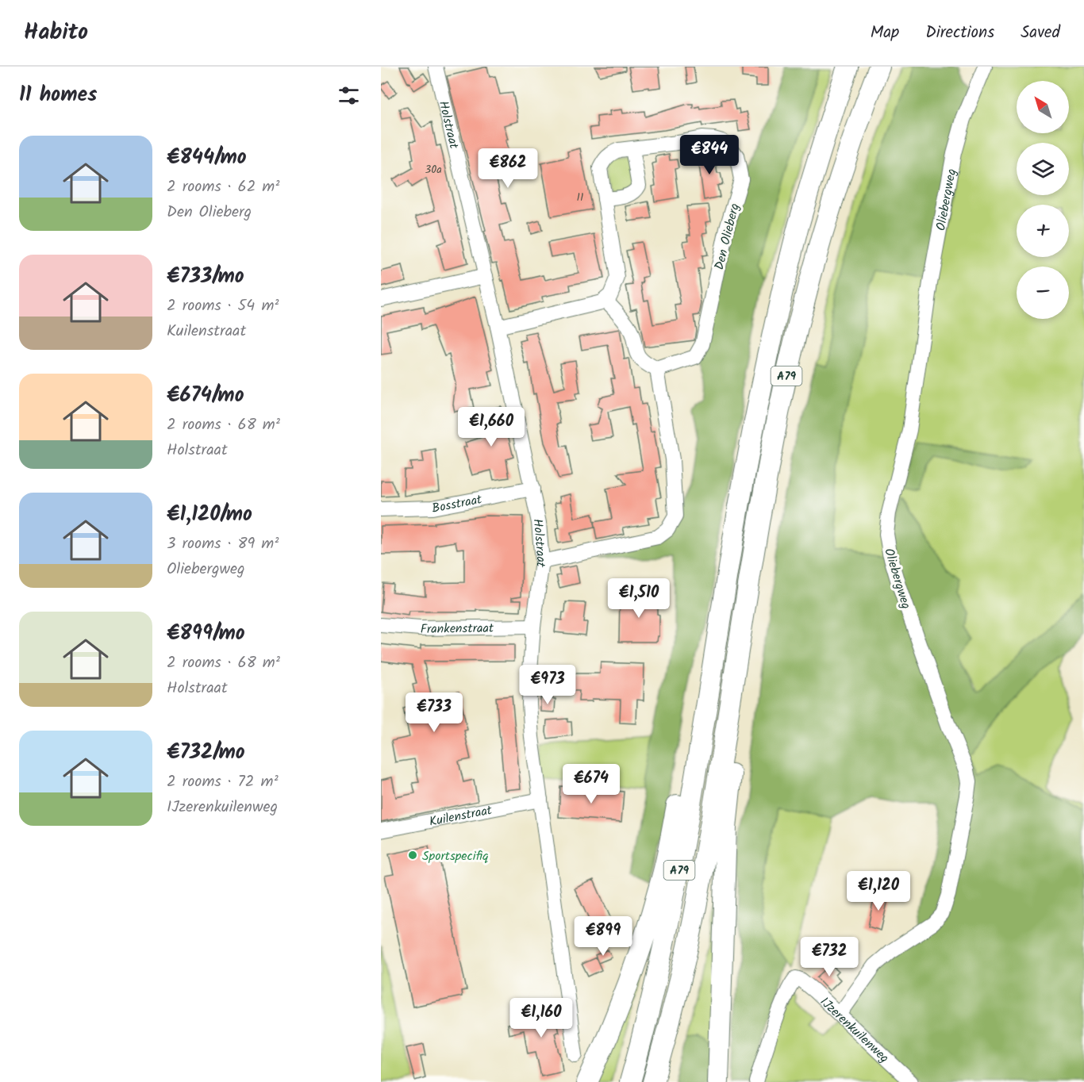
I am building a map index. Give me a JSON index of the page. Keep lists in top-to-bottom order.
{
  "streets": {
    "highway": ["A79"],
    "street": [
      "Holstraat",
      "Oliebergweg",
      "Den Olieberg",
      "Bosstraat",
      "Frankenstraat",
      "Kuilenstraat",
      "IJzerenkuilenweg"
    ]
  },
  "crossings": [
    ["Holstraat", "Bosstraat"],
    ["Holstraat", "Frankenstraat"],
    ["Holstraat", "Kuilenstraat"],
    ["Oliebergweg", "IJzerenkuilenweg"]
  ],
  "places": ["Sportspecifiq"],
  "house_numbers": ["30a", "11"],
  "north": "top left",
  "page": {
    "header": "Habito",
    "nav": ["Map", "Directions", "Saved"],
    "heading": "11 homes",
    "map_buttons": ["+", "−"],
    "list": [
      {
        "name": "€844/mo",
        "note": "2 rooms · 62 m² · Den Olieberg"
      },
      {
        "name": "€733/mo",
        "note": "2 rooms · 54 m² · Kuilenstraat"
      },
      {
        "name": "€674/mo",
        "note": "2 rooms · 68 m² · Holstraat"
      },
      {
        "name": "€1,120/mo",
        "note": "3 rooms · 89 m² · Oliebergweg"
      },
      {
        "name": "€899/mo",
        "note": "2 rooms · 68 m² · Holstraat"
      },
      {
        "name": "€732/mo",
        "note": "2 rooms · 72 m² · IJzerenkuilenweg"
      }
    ],
    "price": [
      "€844",
      "€862",
      "€1,660",
      "€1,510",
      "€973",
      "€733",
      "€674",
      "€1,120",
      "€899",
      "€732",
      "€1,160"
    ]
  }
}
